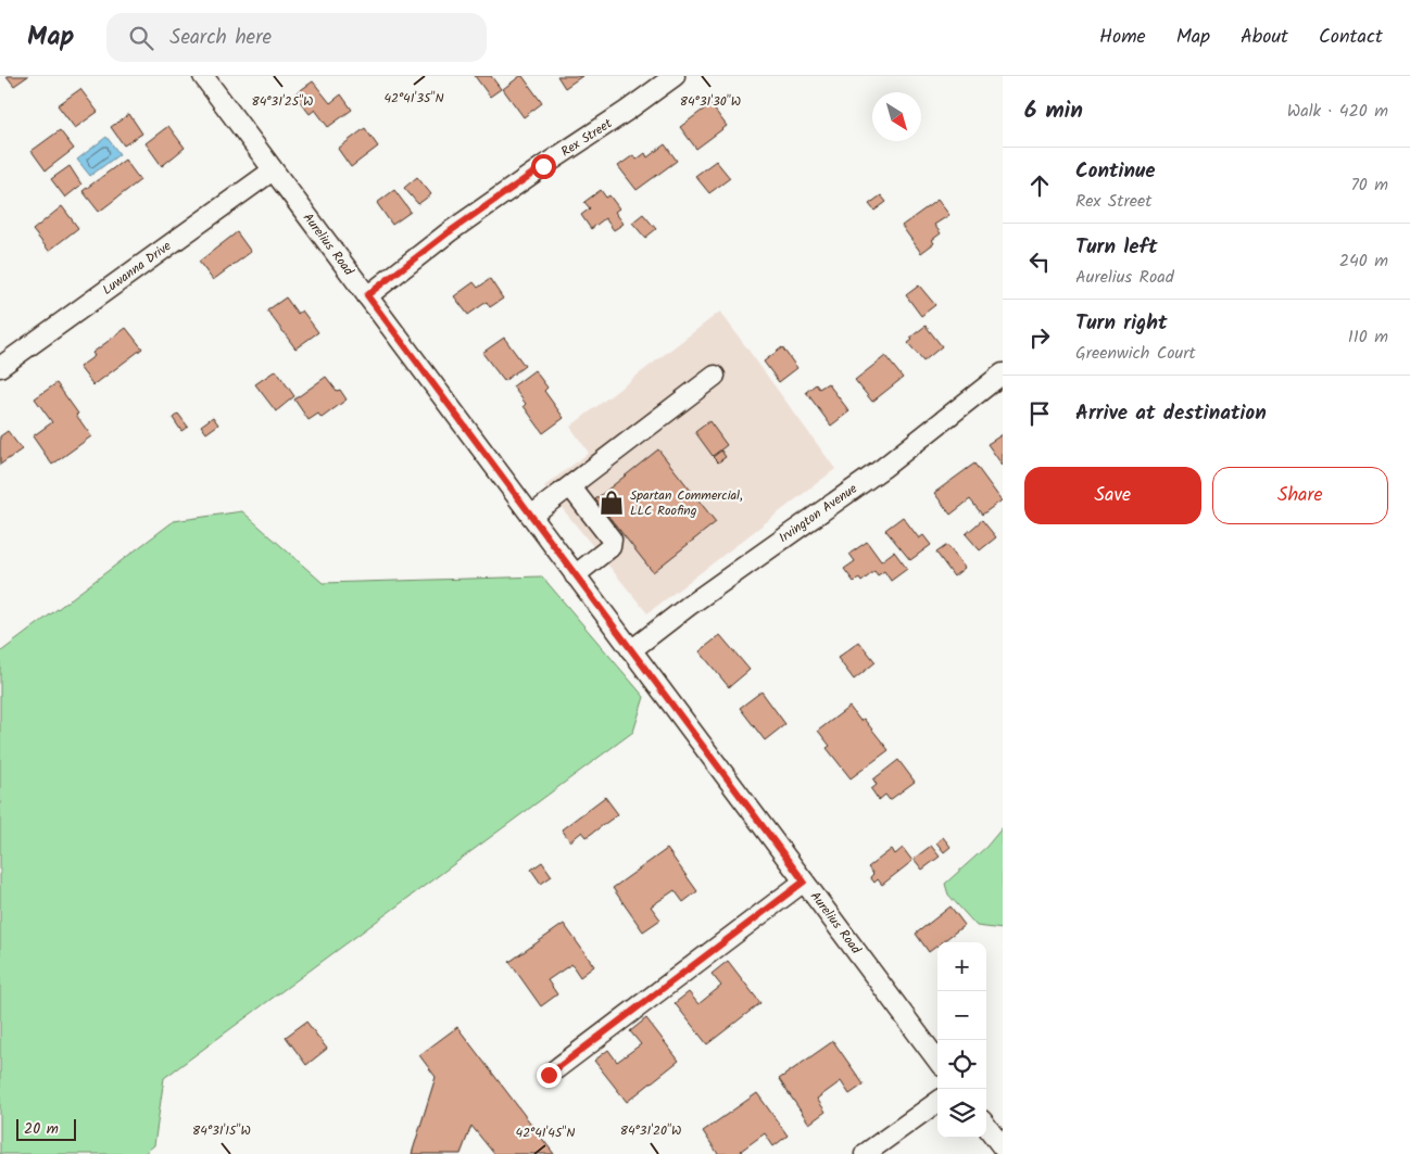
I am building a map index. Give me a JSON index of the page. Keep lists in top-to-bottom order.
{
  "streets": {
    "street": [
      "Rex Street",
      "Aurelius Road",
      "Luwanna Drive",
      "Irvington Avenue"
    ]
  },
  "crossings": [
    ["Rex Street", "Aurelius Road"],
    ["Aurelius Road", "Luwanna Drive"],
    ["Aurelius Road", "Irvington Avenue"]
  ],
  "places": {
    "shop": ["Spartan Commercial, LLC Roofing"]
  },
  "scale_bar": "20 m",
  "north": "bottom right",
  "page": {
    "header": "Map",
    "search": "Search here",
    "nav": [
      "Home",
      "Map",
      "About",
      "Contact"
    ],
    "heading": ["6 min", "Walk · 420 m"],
    "list": [
      ["Continue", "Rex Street", "70 m"],
      ["Turn left", "Aurelius Road", "240 m"],
      ["Turn right", "Greenwich Court", "110 m"],
      "Arrive at destination"
    ],
    "buttons": ["Save", "Share"],
    "map_buttons": ["+", "−"],
    "scale": "20 m"
  },
  "coordinates": [
    "42°41'35\"N",
    "84°31'25\"W",
    "84°31'30\"W",
    "84°31'15\"W",
    "84°31'20\"W",
    "42°41'45\"N"
  ]
}
